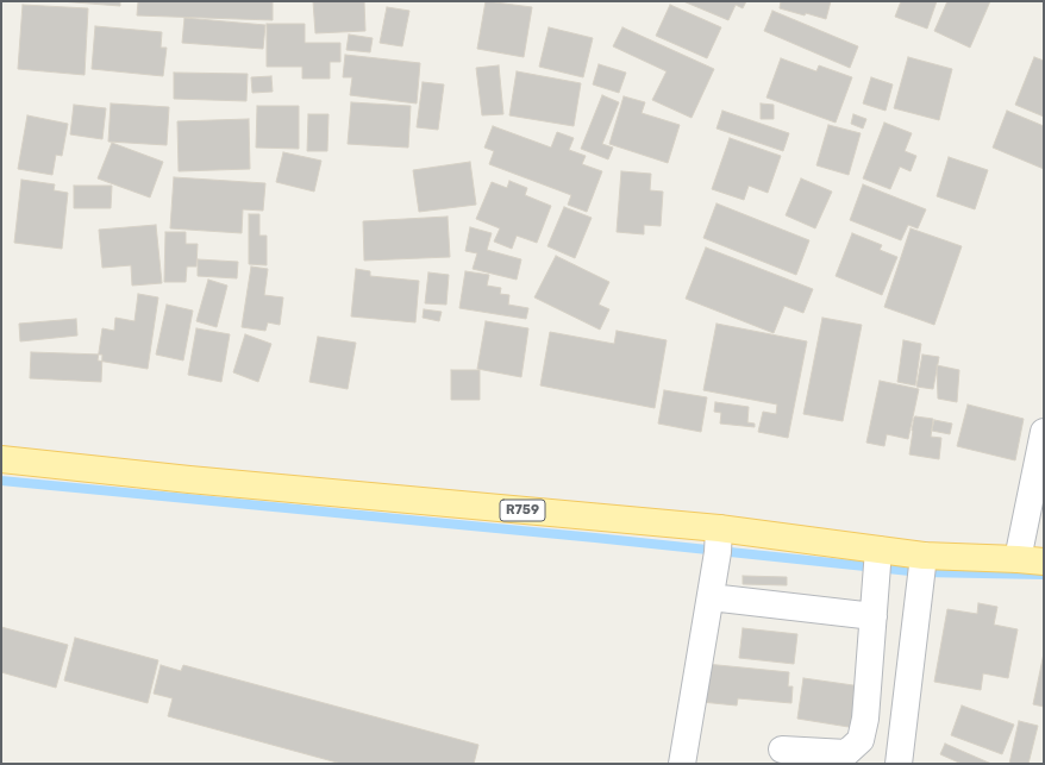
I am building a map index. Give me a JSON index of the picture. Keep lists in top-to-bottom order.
{
  "streets": {
    "main road": ["R759"]
  }
}
